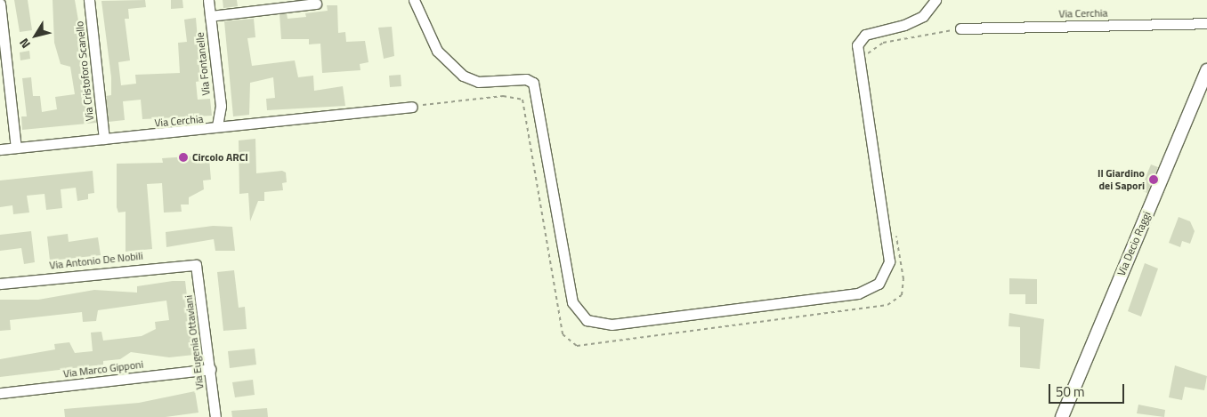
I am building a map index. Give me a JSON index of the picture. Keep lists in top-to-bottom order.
{
  "streets": {
    "main road": ["Via Decio Raggi"],
    "street": [
      "Via Cerchia",
      "Via Fontanelle",
      "Via Cristoforo Scanello",
      "Via Antonio De Nobili",
      "Via Eugenia Ottaviani",
      "Via Marco Gipponi"
    ]
  },
  "crossings": [
    ["Via Cerchia", "Via Fontanelle"],
    ["Via Cerchia", "Via Cristoforo Scanello"],
    ["Via Antonio De Nobili", "Via Eugenia Ottaviani"],
    ["Via Eugenia Ottaviani", "Via Marco Gipponi"]
  ],
  "places": ["Circolo ARCI", "Il Giardino dei Sapori"],
  "scale_bar": "50 m",
  "north": "bottom left"
}
